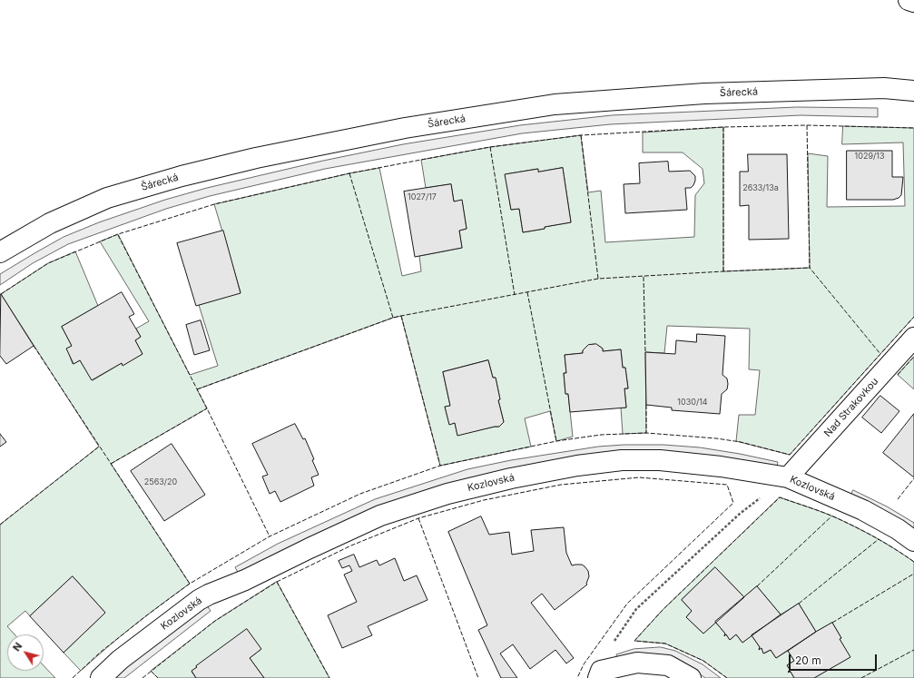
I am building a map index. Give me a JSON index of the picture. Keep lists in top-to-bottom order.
{
  "streets": {
    "street": ["Šárecká", "Nad Strakovkou", "Kozlovská"]
  },
  "crossings": [
    ["Nad Strakovkou", "Kozlovská"]
  ],
  "house_numbers": [
    "1029/13",
    "2633/13a",
    "1027/17",
    "1030/14",
    "2563/20"
  ],
  "scale_bar": "20 m",
  "north": "top left"
}
